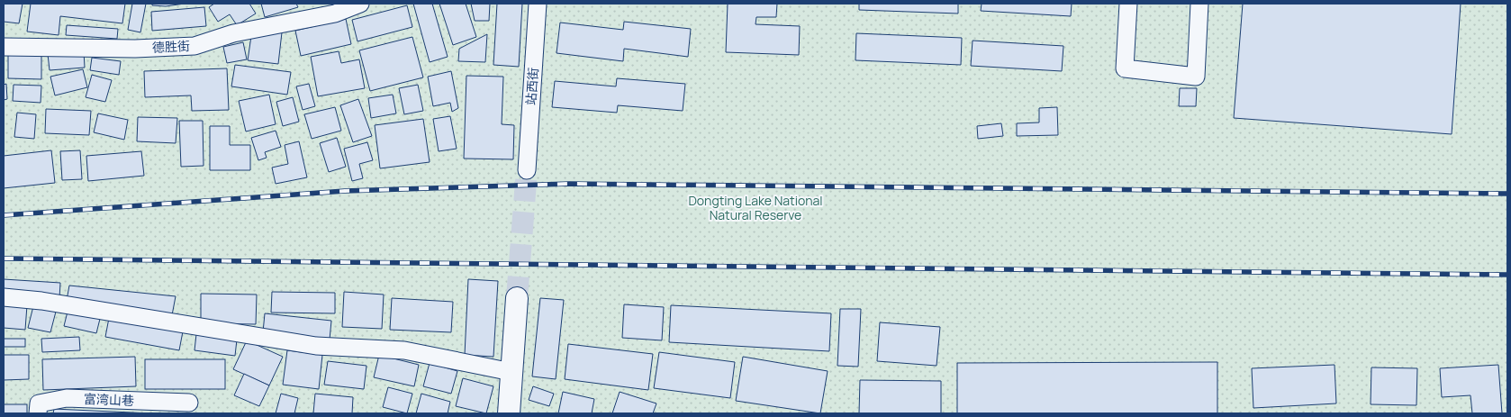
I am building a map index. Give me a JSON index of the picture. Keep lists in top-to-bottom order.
{
  "streets": {
    "street": ["德胜街", "站西街", "富湾山巷"]
  },
  "parks": ["Dongting Lake National Natural Reserve"]
}
